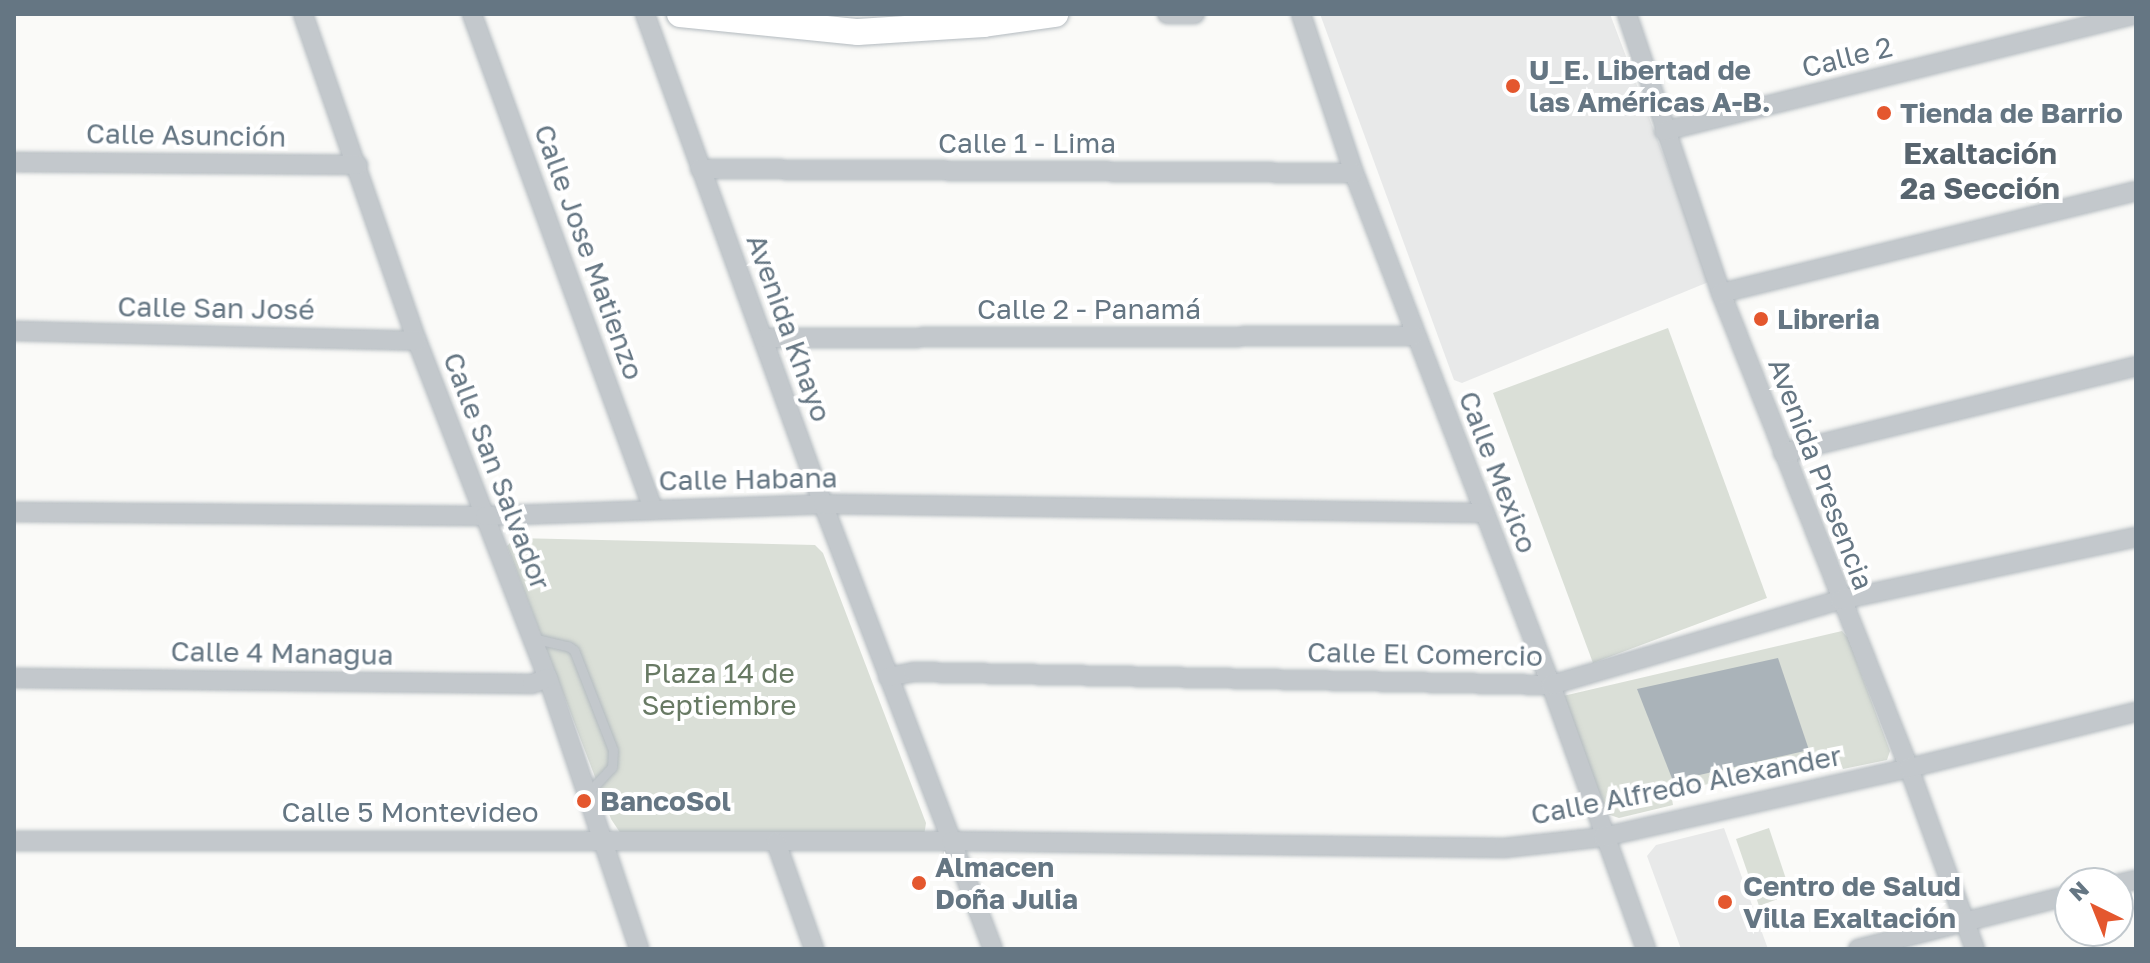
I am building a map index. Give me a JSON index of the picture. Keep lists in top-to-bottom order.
{
  "streets": {
    "street": [
      "Calle 2",
      "Calle Asunción",
      "Calle 1 - Lima",
      "Calle Jose Matienzo",
      "Calle San José",
      "Calle 2 - Panamá",
      "Avenida Khayo",
      "Calle San Salvador",
      "Calle Mexico",
      "Avenida Presencia",
      "Calle Habana",
      "Calle 4 Managua",
      "Calle El Comercio",
      "Calle Alfredo Alexander",
      "Calle 5 Montevideo"
    ]
  },
  "crossings": [
    ["Calle 2", "Avenida Presencia"],
    ["Calle Asunción", "Calle San Salvador"],
    ["Calle 1 - Lima", "Avenida Khayo"],
    ["Calle 1 - Lima", "Calle Mexico"],
    ["Calle Jose Matienzo", "Calle Habana"],
    ["Calle San José", "Calle San Salvador"],
    ["Calle 2 - Panamá", "Avenida Khayo"],
    ["Calle 2 - Panamá", "Calle Mexico"],
    ["Avenida Khayo", "Calle Habana"],
    ["Avenida Khayo", "Calle El Comercio"],
    ["Avenida Khayo", "Calle Alfredo Alexander"],
    ["Avenida Khayo", "Calle 5 Montevideo"],
    ["Calle San Salvador", "Calle Habana"],
    ["Calle San Salvador", "Calle 4 Managua"],
    ["Calle San Salvador", "Calle 5 Montevideo"],
    ["Calle Mexico", "Calle Habana"],
    ["Calle Mexico", "Calle El Comercio"],
    ["Calle Mexico", "Calle Alfredo Alexander"],
    ["Avenida Presencia", "Calle El Comercio"],
    ["Avenida Presencia", "Calle Alfredo Alexander"],
    ["Calle Alfredo Alexander", "Calle 5 Montevideo"]
  ],
  "districts": ["Exaltación 2ª Sección"],
  "parks": ["Plaza 14 de Septiembre"],
  "places": [
    "U_E. Libertad de las Américas A-B.",
    "Tienda de Barrio",
    "Libreria",
    "BancoSol",
    "Almacen Doña Julia",
    "Centro de Salud Villa Exaltación"
  ],
  "north": "top left"
}
